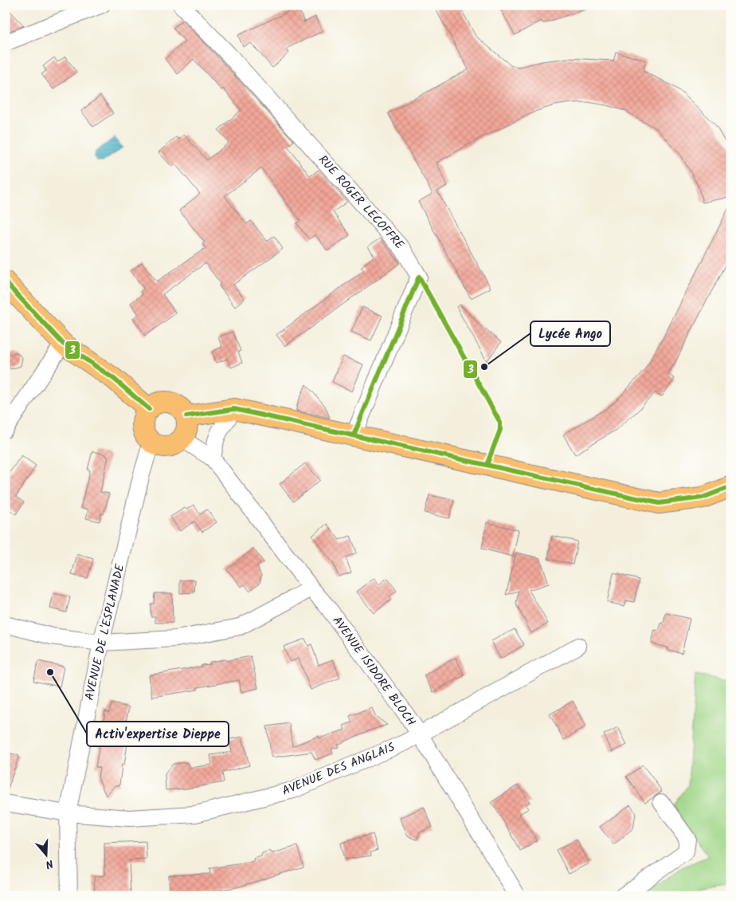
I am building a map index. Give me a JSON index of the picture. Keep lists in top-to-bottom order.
{
  "streets": {
    "street": [
      "RUE ROGER LECOFFRE",
      "AVENUE DE L'ESPLANADE",
      "AVENUE ISIDORE BLOCH",
      "AVENUE DES ANGLAIS"
    ]
  },
  "crossings": [
    ["AVENUE DE L'ESPLANADE", "AVENUE ISIDORE BLOCH"],
    ["AVENUE DE L'ESPLANADE", "AVENUE DES ANGLAIS"],
    ["AVENUE ISIDORE BLOCH", "AVENUE DES ANGLAIS"]
  ],
  "places": ["Lycée Ango", "Activ'expertise Dieppe"],
  "lines": ["transit line 3"],
  "north": "bottom"
}
